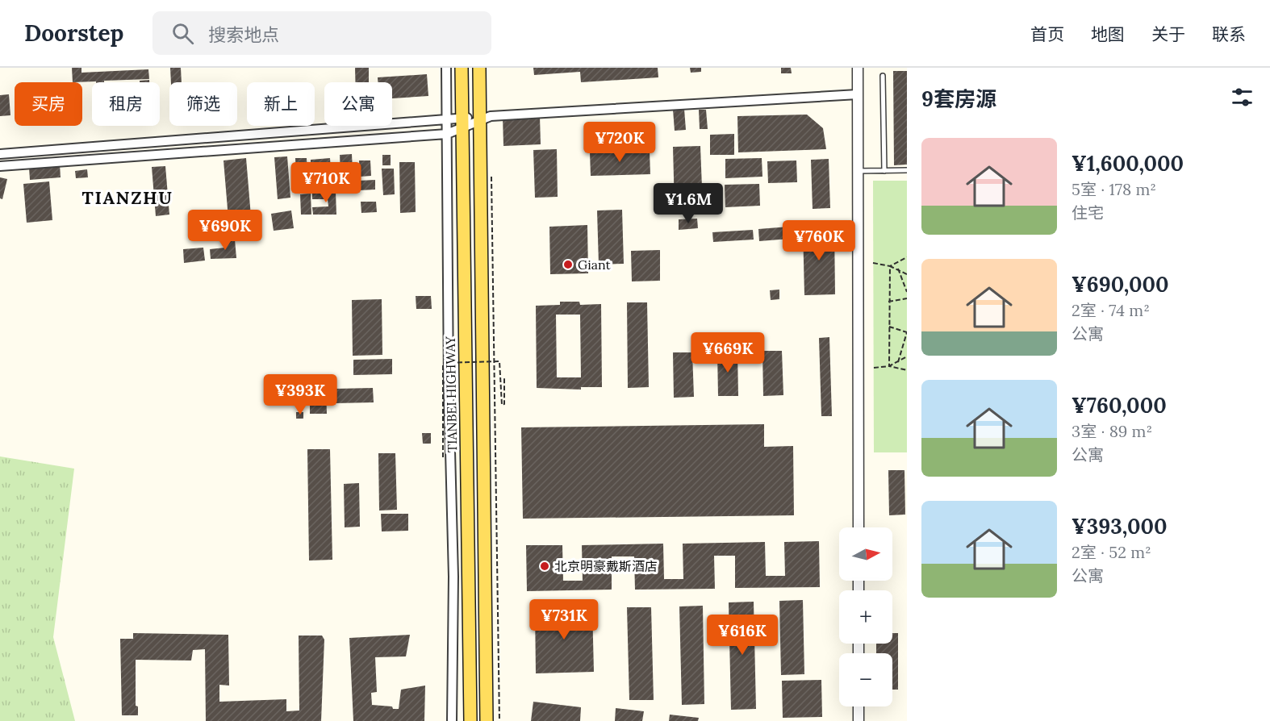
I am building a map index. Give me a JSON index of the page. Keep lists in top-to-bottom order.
{
  "streets": {
    "main road": ["TIANBEI HIGHWAY"]
  },
  "districts": ["TIANZHU"],
  "places": ["Giant", "北京明豪戴斯酒店"],
  "north": "right",
  "page": {
    "header": "Doorstep",
    "search": "搜索地点",
    "nav": [
      "首页",
      "地图",
      "关于",
      "联系"
    ],
    "heading": "9套房源",
    "chip": [
      "买房",
      "租房",
      "筛选",
      "新上",
      "公寓"
    ],
    "price": [
      "¥720K",
      "¥710K",
      "¥1.6M",
      "¥690K",
      "¥760K",
      "¥669K",
      "¥393K",
      "¥731K",
      "¥616K"
    ],
    "list": [
      {
        "name": "¥1,600,000",
        "note": "5室 · 178 m² · 住宅"
      },
      {
        "name": "¥690,000",
        "note": "2室 · 74 m² · 公寓"
      },
      {
        "name": "¥760,000",
        "note": "3室 · 89 m² · 公寓"
      },
      {
        "name": "¥393,000",
        "note": "2室 · 52 m² · 公寓"
      }
    ],
    "map_buttons": ["+", "−"]
  }
}
